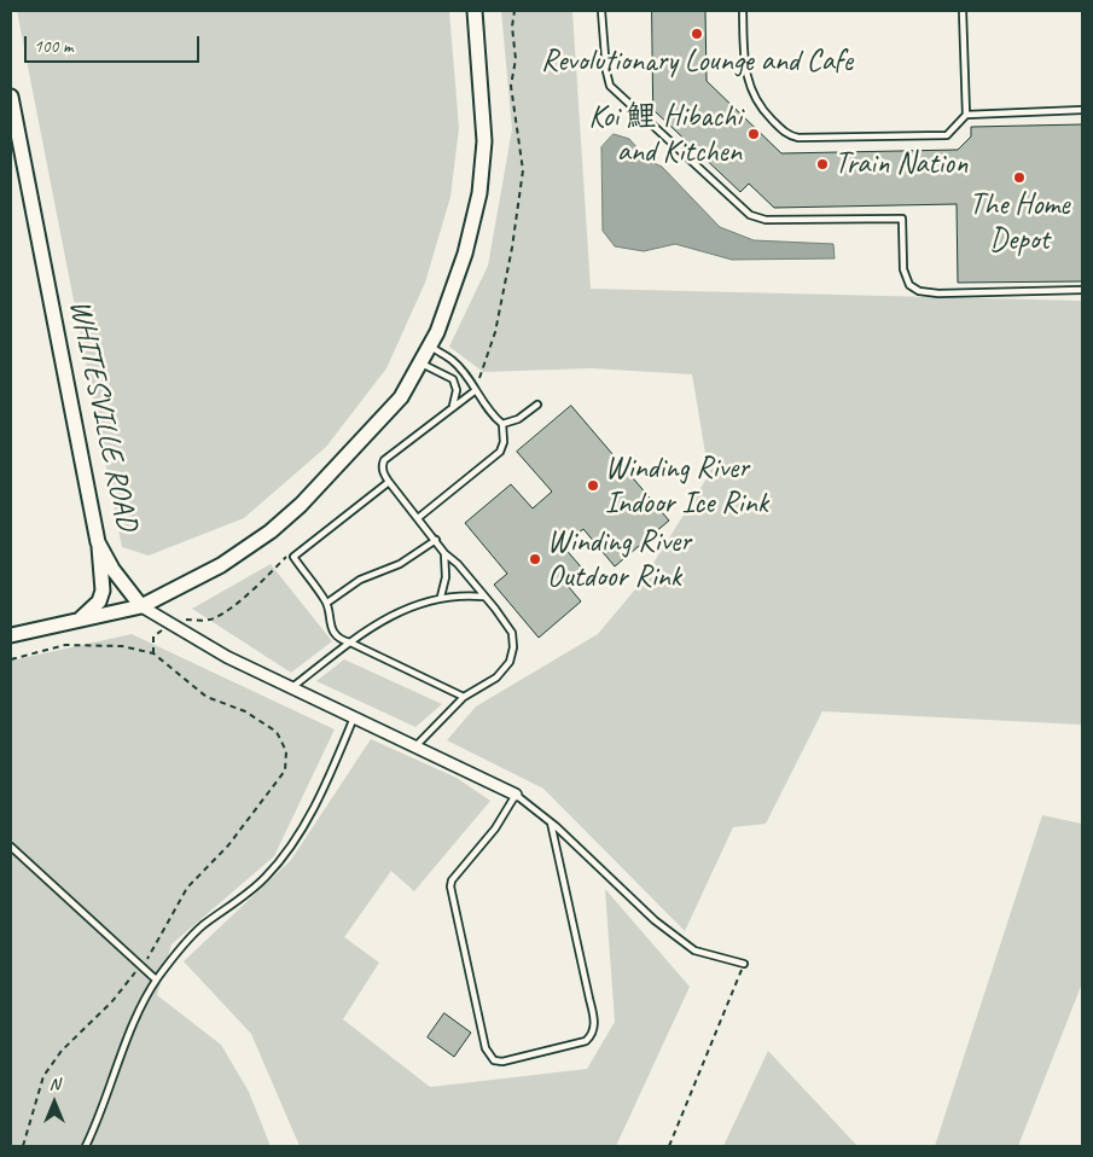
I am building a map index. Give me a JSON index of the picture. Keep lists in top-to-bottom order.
{
  "streets": {
    "main road": ["WHITESVILLE ROAD"]
  },
  "places": [
    "Revolutionary Lounge and Cafe",
    "Koi 鯉 Hibachi and Kitchen",
    "Train Nation",
    "The Home Depot",
    "Winding River Indoor Ice Rink",
    "Winding River Outdoor Rink"
  ],
  "scale_bar": "100 m",
  "north": "top"
}
